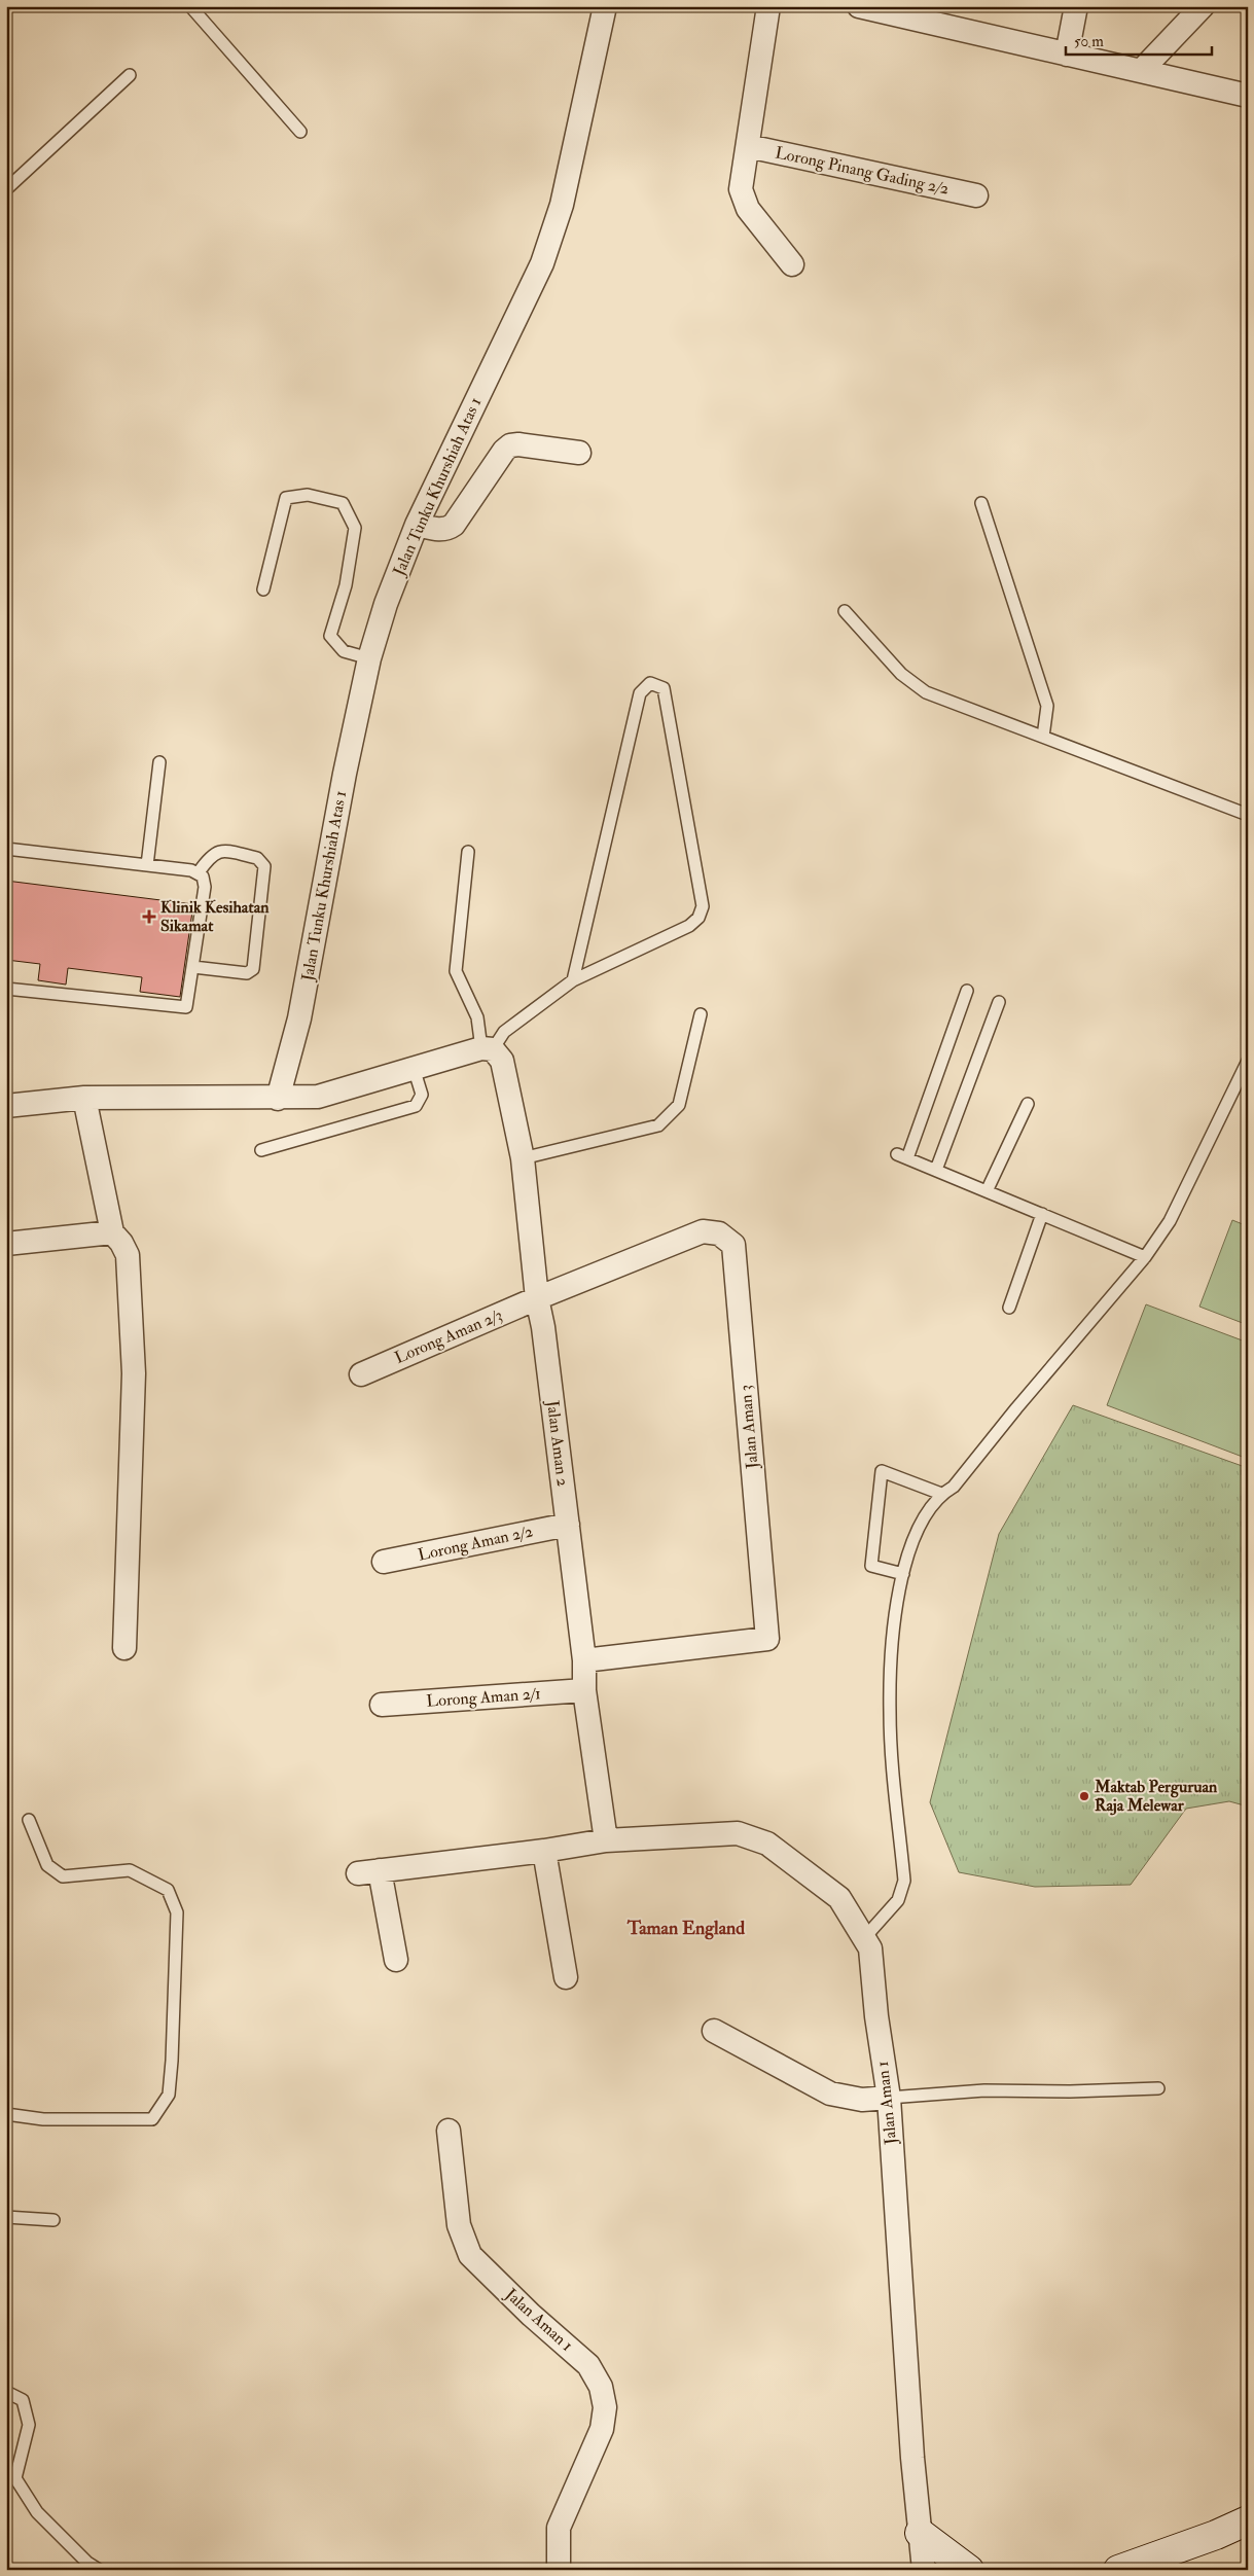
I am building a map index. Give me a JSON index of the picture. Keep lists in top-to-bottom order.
{
  "streets": {
    "street": [
      "Lorong Pinang Gading 2/2",
      "Jalan Tunku Khurshiah Atas 1",
      "Lorong Aman 2/3",
      "Jalan Aman 3",
      "Jalan Aman 2",
      "Lorong Aman 2/2",
      "Lorong Aman 2/1",
      "Jalan Aman 1"
    ]
  },
  "crossings": [
    ["Lorong Aman 2/3", "Jalan Aman 3"],
    ["Lorong Aman 2/3", "Jalan Aman 2"],
    ["Jalan Aman 3", "Jalan Aman 2"],
    ["Jalan Aman 2", "Lorong Aman 2/2"],
    ["Jalan Aman 2", "Lorong Aman 2/1"],
    ["Jalan Aman 2", "Jalan Aman 1"]
  ],
  "districts": ["Taman England"],
  "places": {
    "health": ["Klinik Kesihatan Sikamat"],
    "other": ["Maktab Perguruan Raja Melewar"]
  },
  "scale_bar": "50 m"
}
